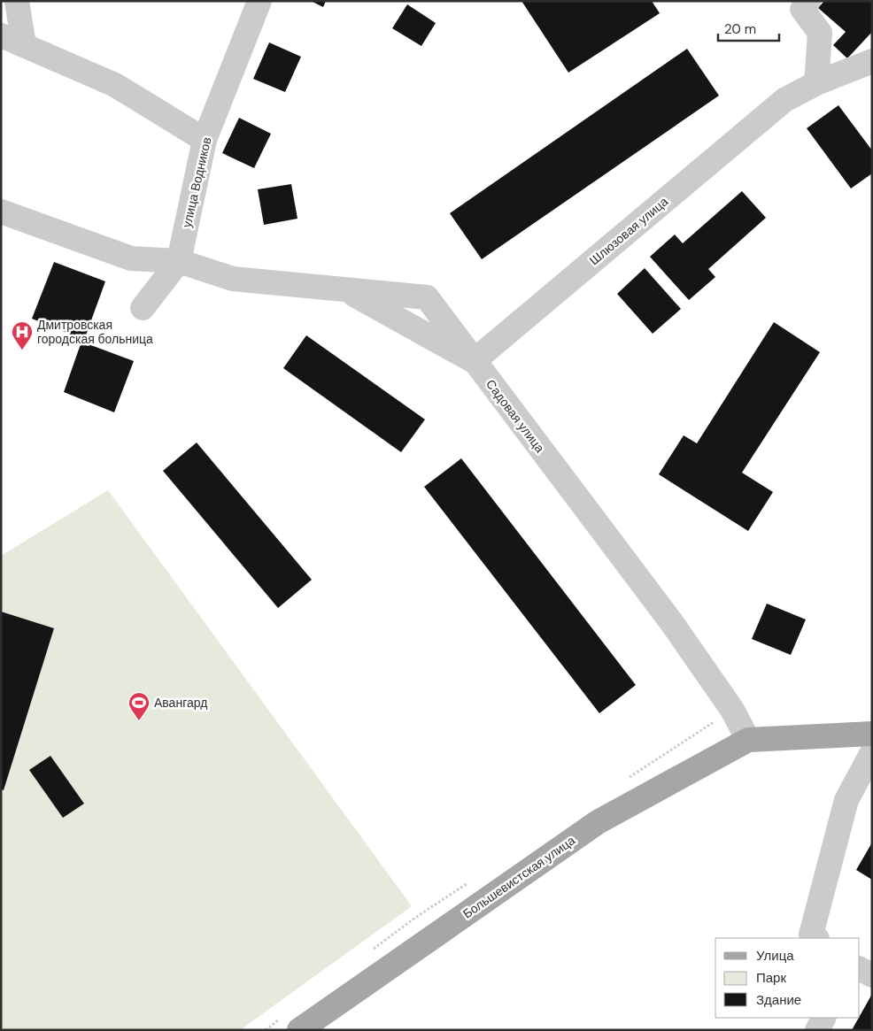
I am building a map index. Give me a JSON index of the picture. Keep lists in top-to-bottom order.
{
  "streets": {
    "main road": ["Большевистская улица"],
    "street": ["улица Водников", "Шлюзовая улица", "Садовая улица"]
  },
  "crossings": [
    ["улица Водников", "Садовая улица"],
    ["Шлюзовая улица", "Садовая улица"],
    ["Садовая улица", "Большевистская улица"]
  ],
  "places": {
    "hospital": ["Дмитровская городская больница"],
    "sports": ["Авангард"]
  },
  "legend": ["Улица", "Парк", "Здание"],
  "scale_bar": "20 m"
}
